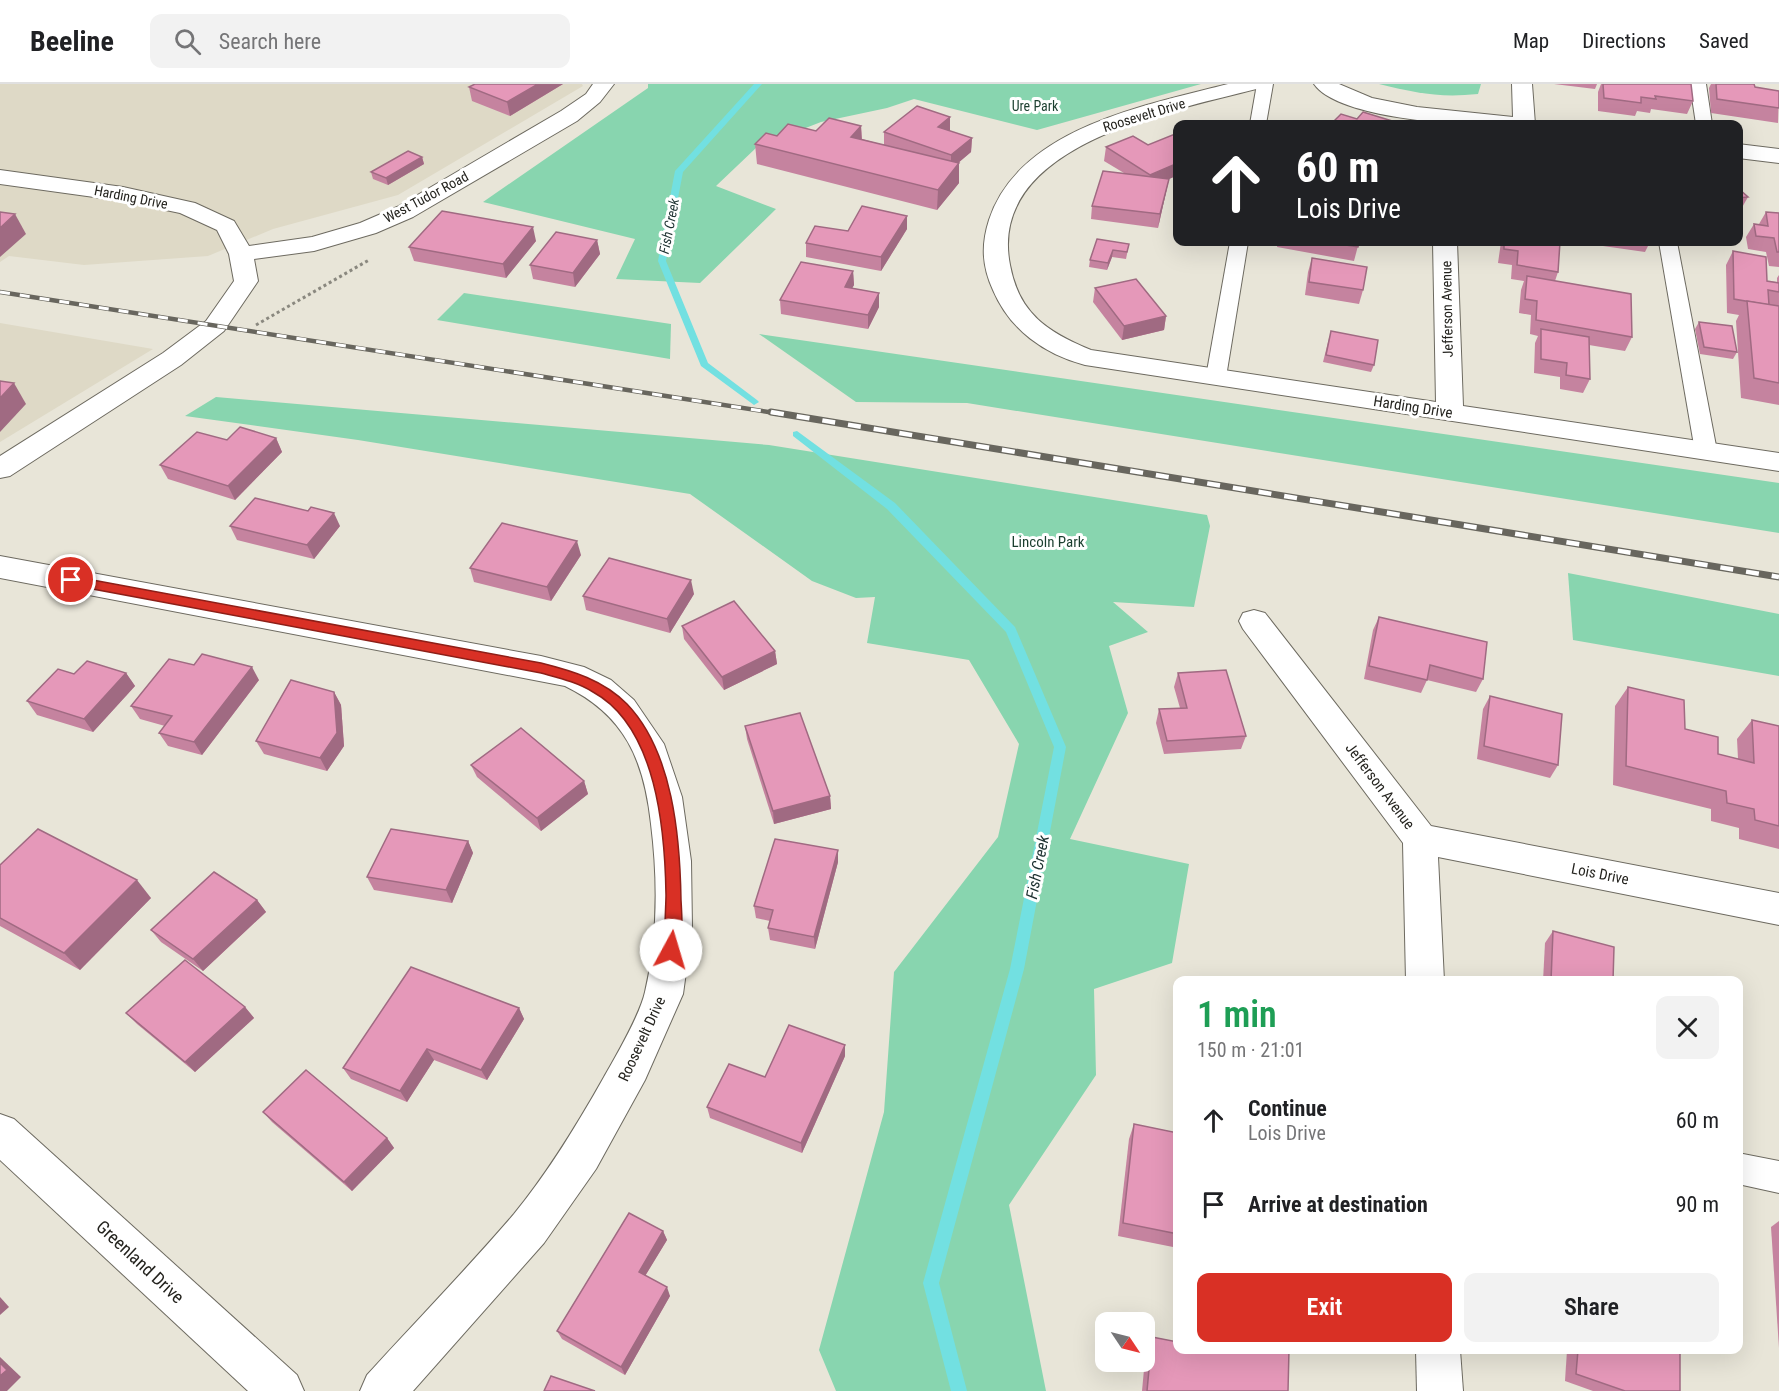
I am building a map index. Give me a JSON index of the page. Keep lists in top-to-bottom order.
{
  "streets": {
    "street": [
      "Roosevelt Drive",
      "Harding Drive",
      "West Tudor Road",
      "Jefferson Avenue",
      "Lois Drive",
      "Greenland Drive"
    ]
  },
  "crossings": [
    ["Roosevelt Drive", "Harding Drive"],
    ["Harding Drive", "West Tudor Road"],
    ["Harding Drive", "Jefferson Avenue"],
    ["Jefferson Avenue", "Lois Drive"]
  ],
  "water": ["Fish Creek"],
  "parks": ["Ure Park", "Lincoln Park"],
  "north": "bottom right",
  "page": {
    "header": "Beeline",
    "search": "Search here",
    "nav": ["Map", "Directions", "Saved"],
    "turn": ["60 m", "Lois Drive"],
    "heading": ["1 min", "150 m · 21:01"],
    "list": [
      {
        "name": "Continue",
        "note": "Lois Drive",
        "value": "60 m"
      },
      {
        "name": "Arrive at destination",
        "value": "90 m"
      }
    ],
    "buttons": ["Exit", "Share"]
  }
}
